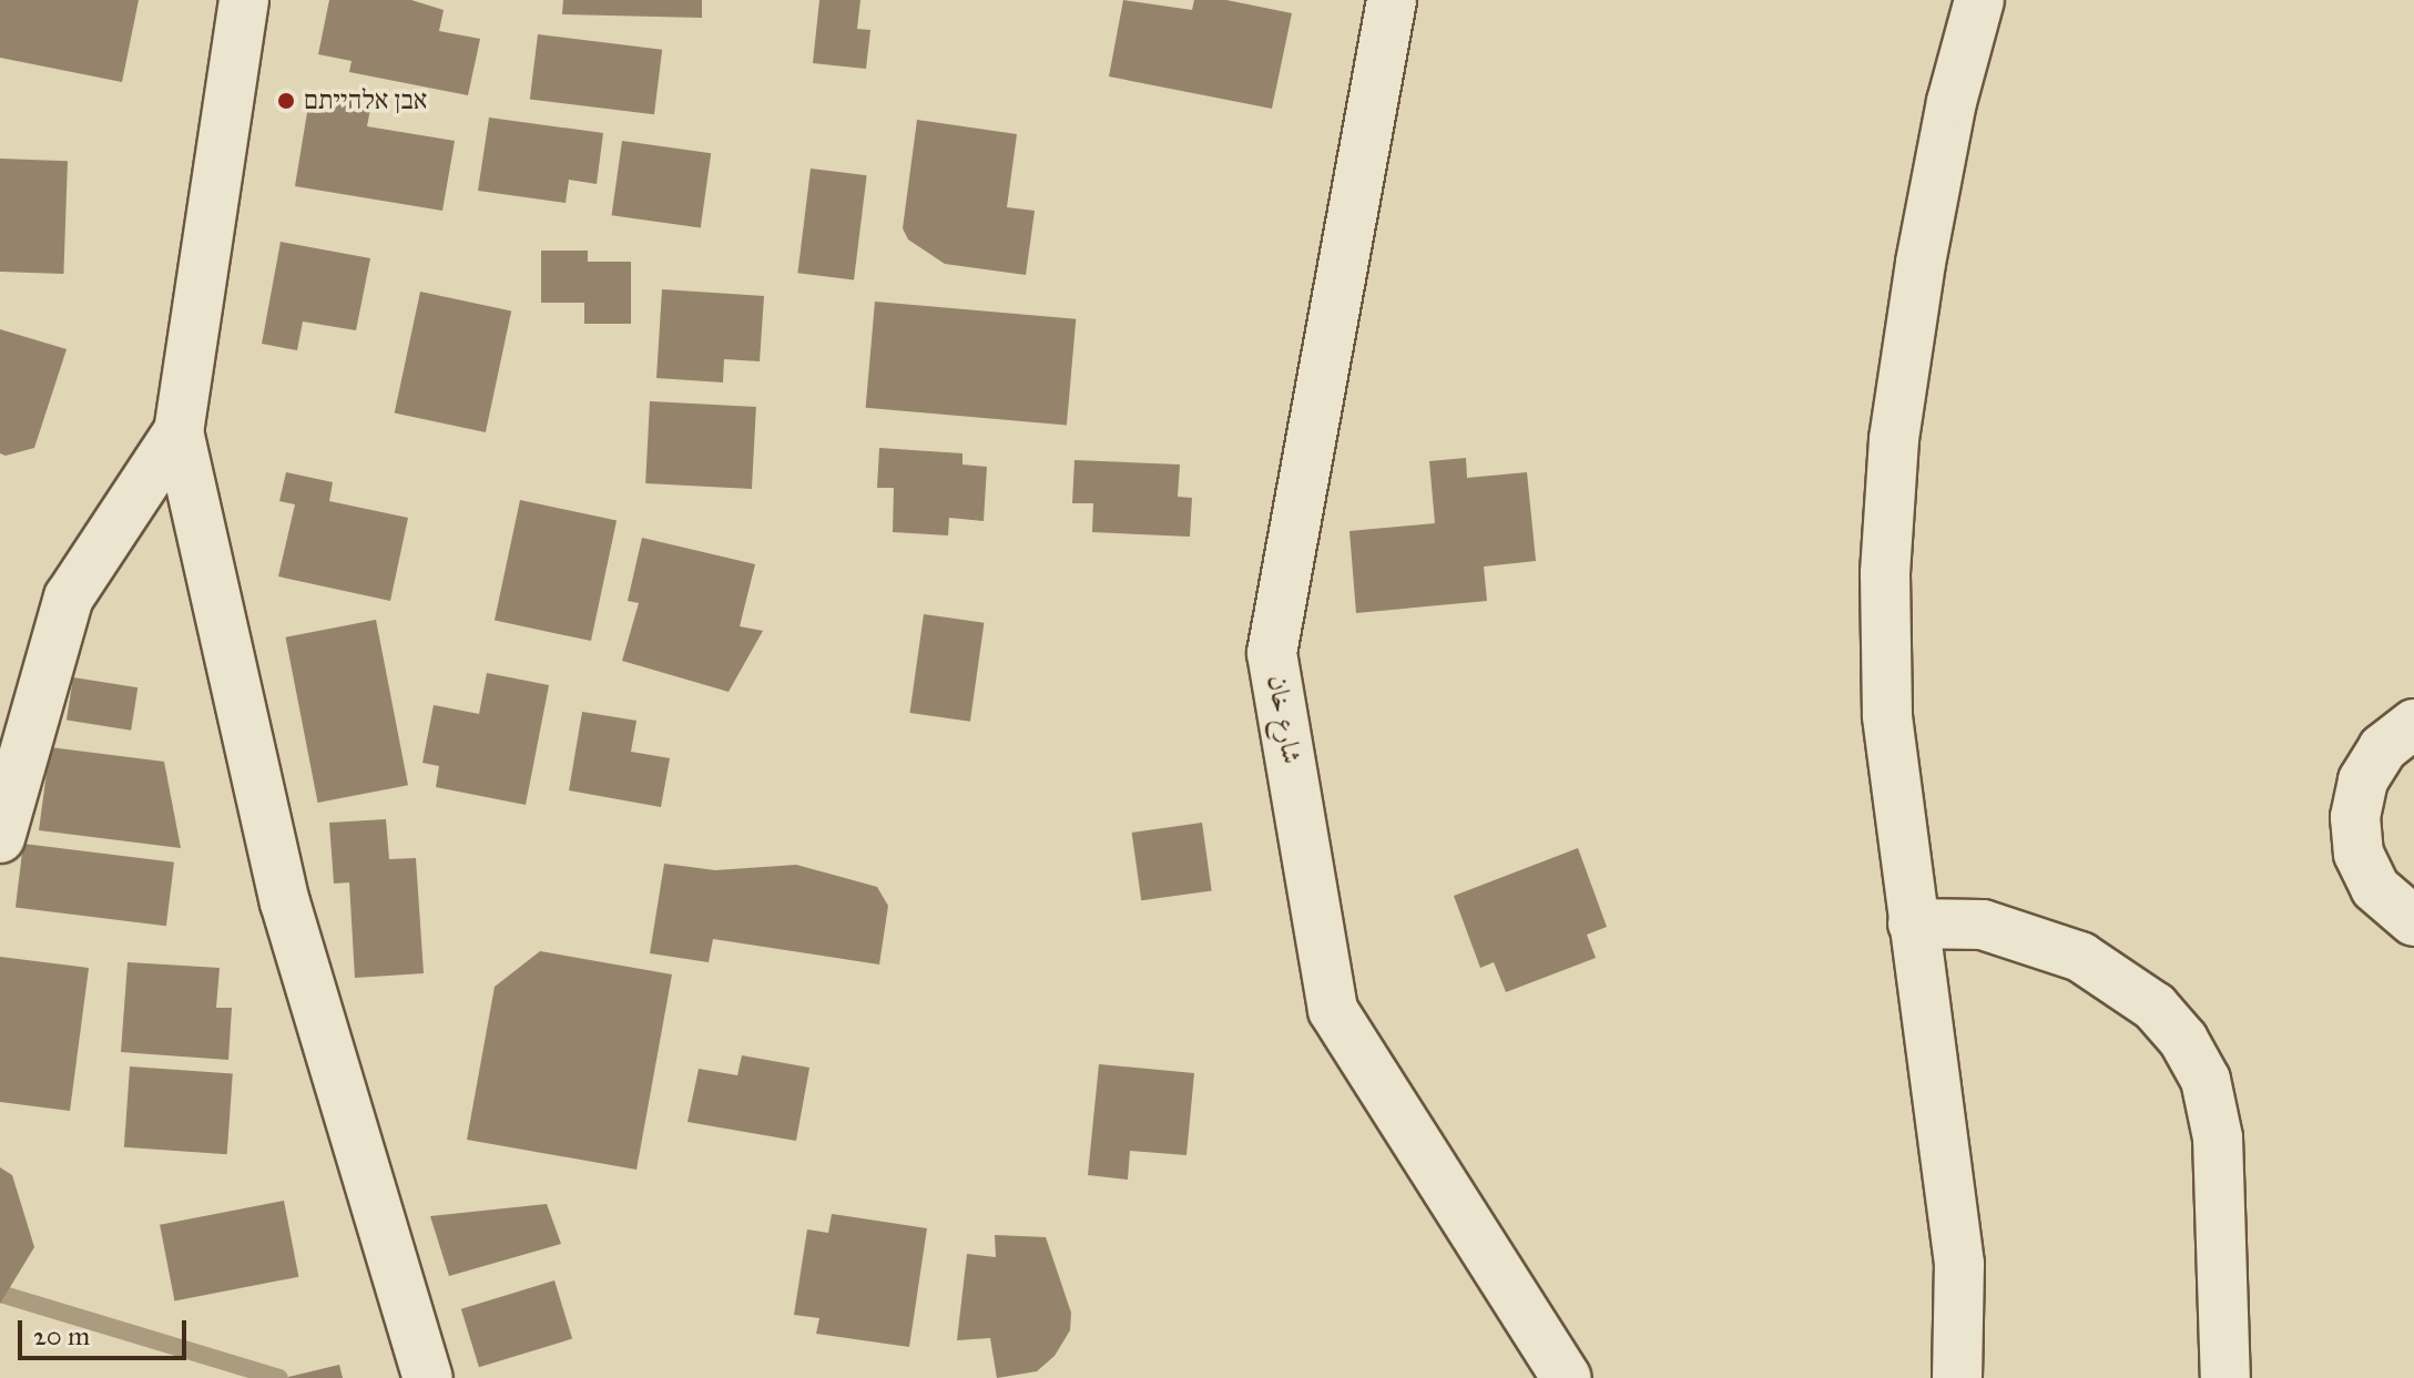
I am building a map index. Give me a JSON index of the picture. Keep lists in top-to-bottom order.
{
  "streets": {
    "street": ["شارع خان"]
  },
  "places": ["אבן אלהייתם"],
  "scale_bar": "20 m"
}
